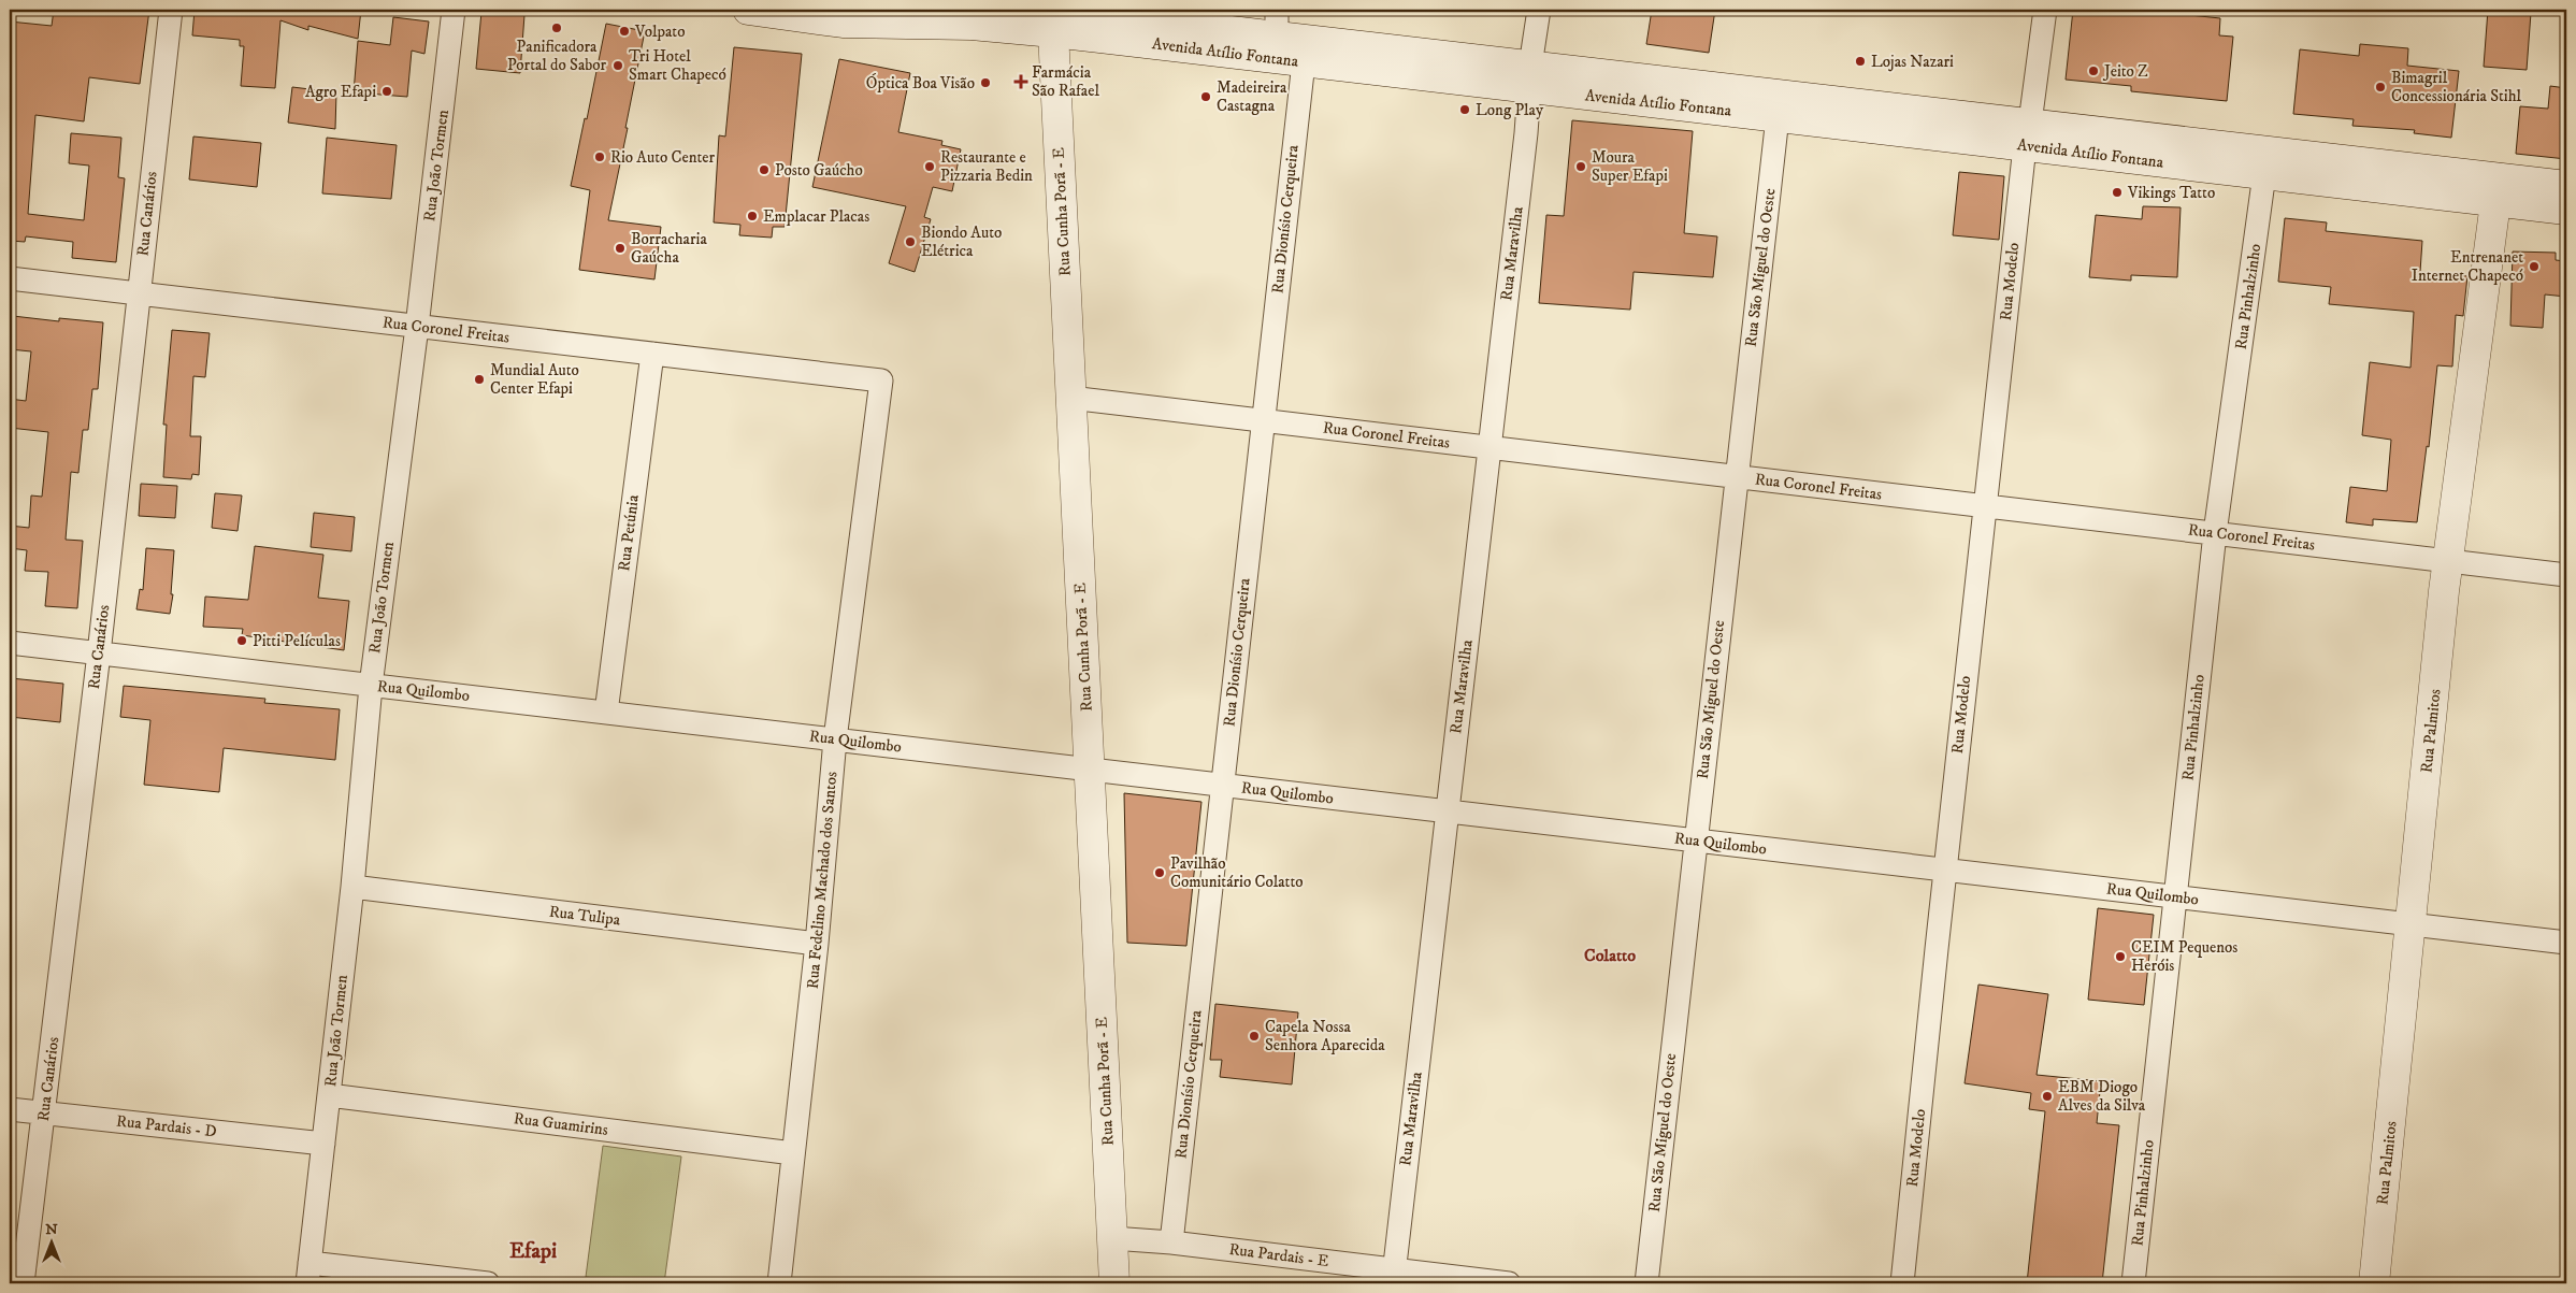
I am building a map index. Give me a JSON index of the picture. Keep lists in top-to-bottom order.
{
  "streets": {
    "main road": ["Avenida Atílio Fontana", "Rua Cunha Porã - E", "Rua Palmitos"],
    "street": [
      "Rua João Tormen",
      "Rua Canários",
      "Rua Dionísio Cerqueira",
      "Rua Maravilha",
      "Rua São Miguel do Oeste",
      "Rua Modelo",
      "Rua Pinhalzinho",
      "Rua Coronel Freitas",
      "Rua Petúnia",
      "Rua Quilombo",
      "Rua Fedelino Machado dos Santos",
      "Rua Tulipa",
      "Rua Guamirins",
      "Rua Pardais - D",
      "Rua Pardais - E"
    ]
  },
  "crossings": [
    ["Avenida Atílio Fontana", "Rua Cunha Porã - E"],
    ["Avenida Atílio Fontana", "Rua Dionísio Cerqueira"],
    ["Avenida Atílio Fontana", "Rua Maravilha"],
    ["Avenida Atílio Fontana", "Rua São Miguel do Oeste"],
    ["Avenida Atílio Fontana", "Rua Modelo"],
    ["Avenida Atílio Fontana", "Rua Pinhalzinho"],
    ["Avenida Atílio Fontana", "Rua Palmitos"],
    ["Rua João Tormen", "Rua Coronel Freitas"],
    ["Rua João Tormen", "Rua Quilombo"],
    ["Rua João Tormen", "Rua Tulipa"],
    ["Rua João Tormen", "Rua Guamirins"],
    ["Rua João Tormen", "Rua Pardais - D"],
    ["Rua Cunha Porã - E", "Rua Coronel Freitas"],
    ["Rua Cunha Porã - E", "Rua Quilombo"],
    ["Rua Cunha Porã - E", "Rua Pardais - E"],
    ["Rua Canários", "Rua Coronel Freitas"],
    ["Rua Canários", "Rua Quilombo"],
    ["Rua Canários", "Rua Pardais - D"],
    ["Rua Dionísio Cerqueira", "Rua Coronel Freitas"],
    ["Rua Dionísio Cerqueira", "Rua Quilombo"],
    ["Rua Dionísio Cerqueira", "Rua Pardais - E"],
    ["Rua Maravilha", "Rua Coronel Freitas"],
    ["Rua Maravilha", "Rua Quilombo"],
    ["Rua Maravilha", "Rua Pardais - E"],
    ["Rua São Miguel do Oeste", "Rua Coronel Freitas"],
    ["Rua São Miguel do Oeste", "Rua Quilombo"],
    ["Rua Modelo", "Rua Coronel Freitas"],
    ["Rua Modelo", "Rua Quilombo"],
    ["Rua Pinhalzinho", "Rua Coronel Freitas"],
    ["Rua Pinhalzinho", "Rua Quilombo"],
    ["Rua Coronel Freitas", "Rua Petúnia"],
    ["Rua Coronel Freitas", "Rua Palmitos"],
    ["Rua Coronel Freitas", "Rua Fedelino Machado dos Santos"],
    ["Rua Petúnia", "Rua Quilombo"],
    ["Rua Quilombo", "Rua Palmitos"],
    ["Rua Quilombo", "Rua Fedelino Machado dos Santos"],
    ["Rua Fedelino Machado dos Santos", "Rua Tulipa"],
    ["Rua Fedelino Machado dos Santos", "Rua Guamirins"]
  ],
  "districts": ["Colatto", "Efapi"],
  "places": {
    "other": [
      "Panificadora Portal do Sabor",
      "Volpato",
      "Lojas Nazari",
      "Tri Hotel Smart Chapecó",
      "Jeito Z",
      "Óptica Boa Visão",
      "Bimagril Concessionária Stihl",
      "Agro Efapi",
      "Madeireira Castagna",
      "Long Play",
      "Rio Auto Center",
      "Restaurante e Pizzaria Bedin",
      "Moura Super Efapi",
      "Posto Gaúcho",
      "Vikings Tatto",
      "Emplacar Placas",
      "Biondo Auto Elétrica",
      "Borracharia Gaúcha",
      "Entrenanet Internet Chapecó",
      "Mundial Auto Center Efapi",
      "Pitti Películas",
      "Pavilhão Comunitário Colatto",
      "CEIM Pequenos Heróis",
      "Capela Nossa Senhora Aparecida",
      "EBM Diogo Alves da Silva"
    ],
    "health": ["Farmácia São Rafael"]
  },
  "north": "top"
}
